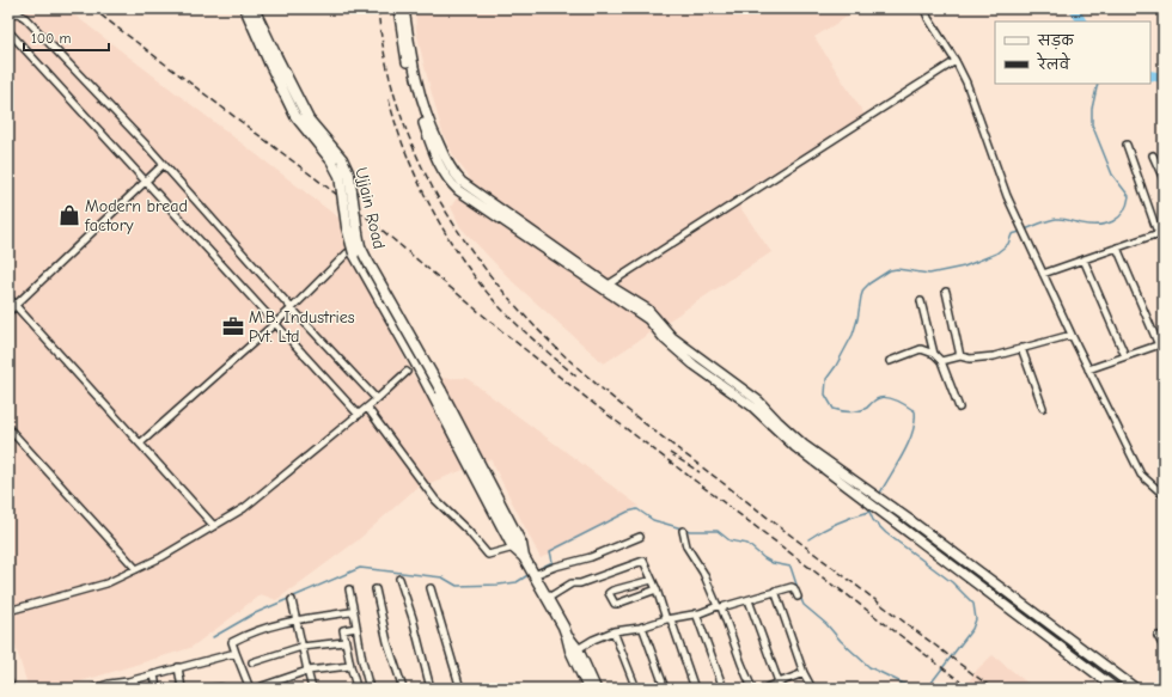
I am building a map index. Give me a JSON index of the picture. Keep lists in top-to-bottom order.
{
  "streets": {
    "main road": ["Ujjain Road"]
  },
  "places": {
    "shop": ["Modern bread factory"],
    "office": ["M.B. Industries Pvt. Ltd"]
  },
  "legend": ["सड़क", "रेलवे"],
  "scale_bar": "100 m"
}
